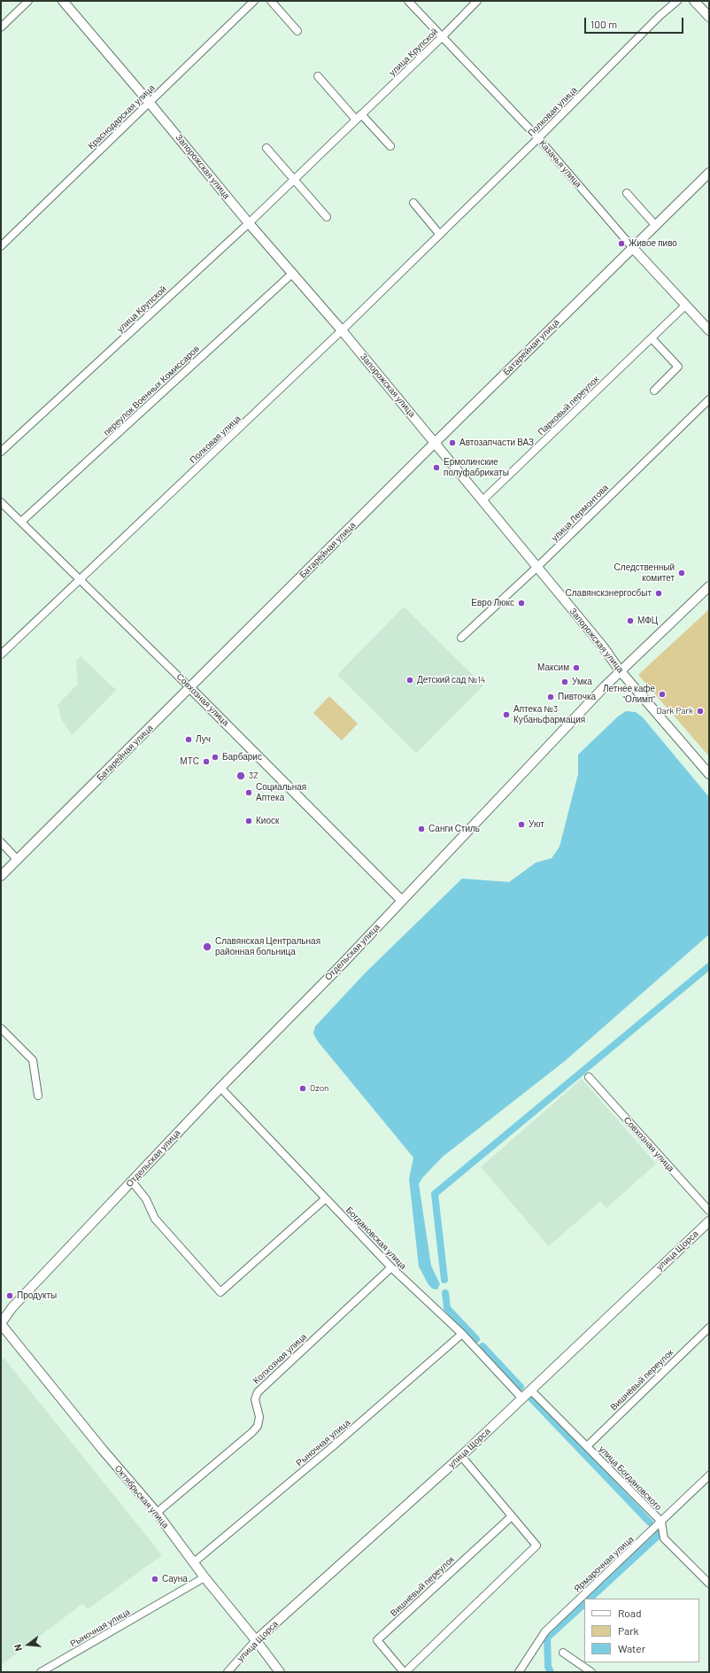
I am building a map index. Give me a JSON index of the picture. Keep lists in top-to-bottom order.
{
  "streets": {
    "street": [
      "улица Крупской",
      "Полковая улица",
      "Краснодарская улица",
      "Казачья улица",
      "Запорожская улица",
      "Батарейная улица",
      "переулок Военных Комиссаров",
      "Парковый переулок",
      "улица Лермонтова",
      "Совхозная улица",
      "Отдельская улица",
      "Богдановская улица",
      "улица Щорса",
      "Колхозная улица",
      "Вишнёвый переулок",
      "Рыночная улица",
      "улица Богдановского",
      "Октябрьская улица",
      "Ярмарочная улица"
    ]
  },
  "crossings": [
    ["улица Крупской", "Казачья улица"],
    ["улица Крупской", "Запорожская улица"],
    ["Полковая улица", "Казачья улица"],
    ["Полковая улица", "Запорожская улица"],
    ["Полковая улица", "Совхозная улица"],
    ["Краснодарская улица", "Запорожская улица"],
    ["Казачья улица", "Батарейная улица"],
    ["Казачья улица", "Парковый переулок"],
    ["Запорожская улица", "Батарейная улица"],
    ["Запорожская улица", "переулок Военных Комиссаров"],
    ["Запорожская улица", "Парковый переулок"],
    ["Запорожская улица", "улица Лермонтова"],
    ["Запорожская улица", "Отдельская улица"],
    ["Батарейная улица", "Совхозная улица"],
    ["переулок Военных Комиссаров", "Совхозная улица"],
    ["Совхозная улица", "Отдельская улица"],
    ["Отдельская улица", "Богдановская улица"],
    ["Отдельская улица", "Октябрьская улица"],
    ["Богдановская улица", "улица Щорса"],
    ["Богдановская улица", "Колхозная улица"],
    ["Богдановская улица", "Рыночная улица"],
    ["улица Щорса", "улица Богдановского"],
    ["улица Щорса", "Октябрьская улица"],
    ["Колхозная улица", "Октябрьская улица"],
    ["Вишнёвый переулок", "улица Богдановского"],
    ["Рыночная улица", "Октябрьская улица"],
    ["улица Богдановского", "Ярмарочная улица"]
  ],
  "places": [
    "Живое пиво",
    "Автозапчасти ВАЗ",
    "Ермолинские полуфабрикаты",
    "Следственный комитет",
    "Славянскэнергосбыт",
    "Евро Люкс",
    "МФЦ",
    "Максим",
    "Детский сад №14",
    "Умка",
    "Летнее кафе \"Олимп\"",
    "Пивточка",
    "Dark Park",
    "Аптека №3 Кубаньфармация",
    "Луч",
    "Барбарис",
    "МТС",
    "3Z",
    "Социальная Аптека",
    "Киоск",
    "Уют",
    "Санги Стиль",
    "Славянская Центральная районная больница",
    "Ozon",
    "Продукты",
    "Сауна"
  ],
  "legend": ["Road", "Park", "Water"],
  "scale_bar": "100 m",
  "north": "left"
}
